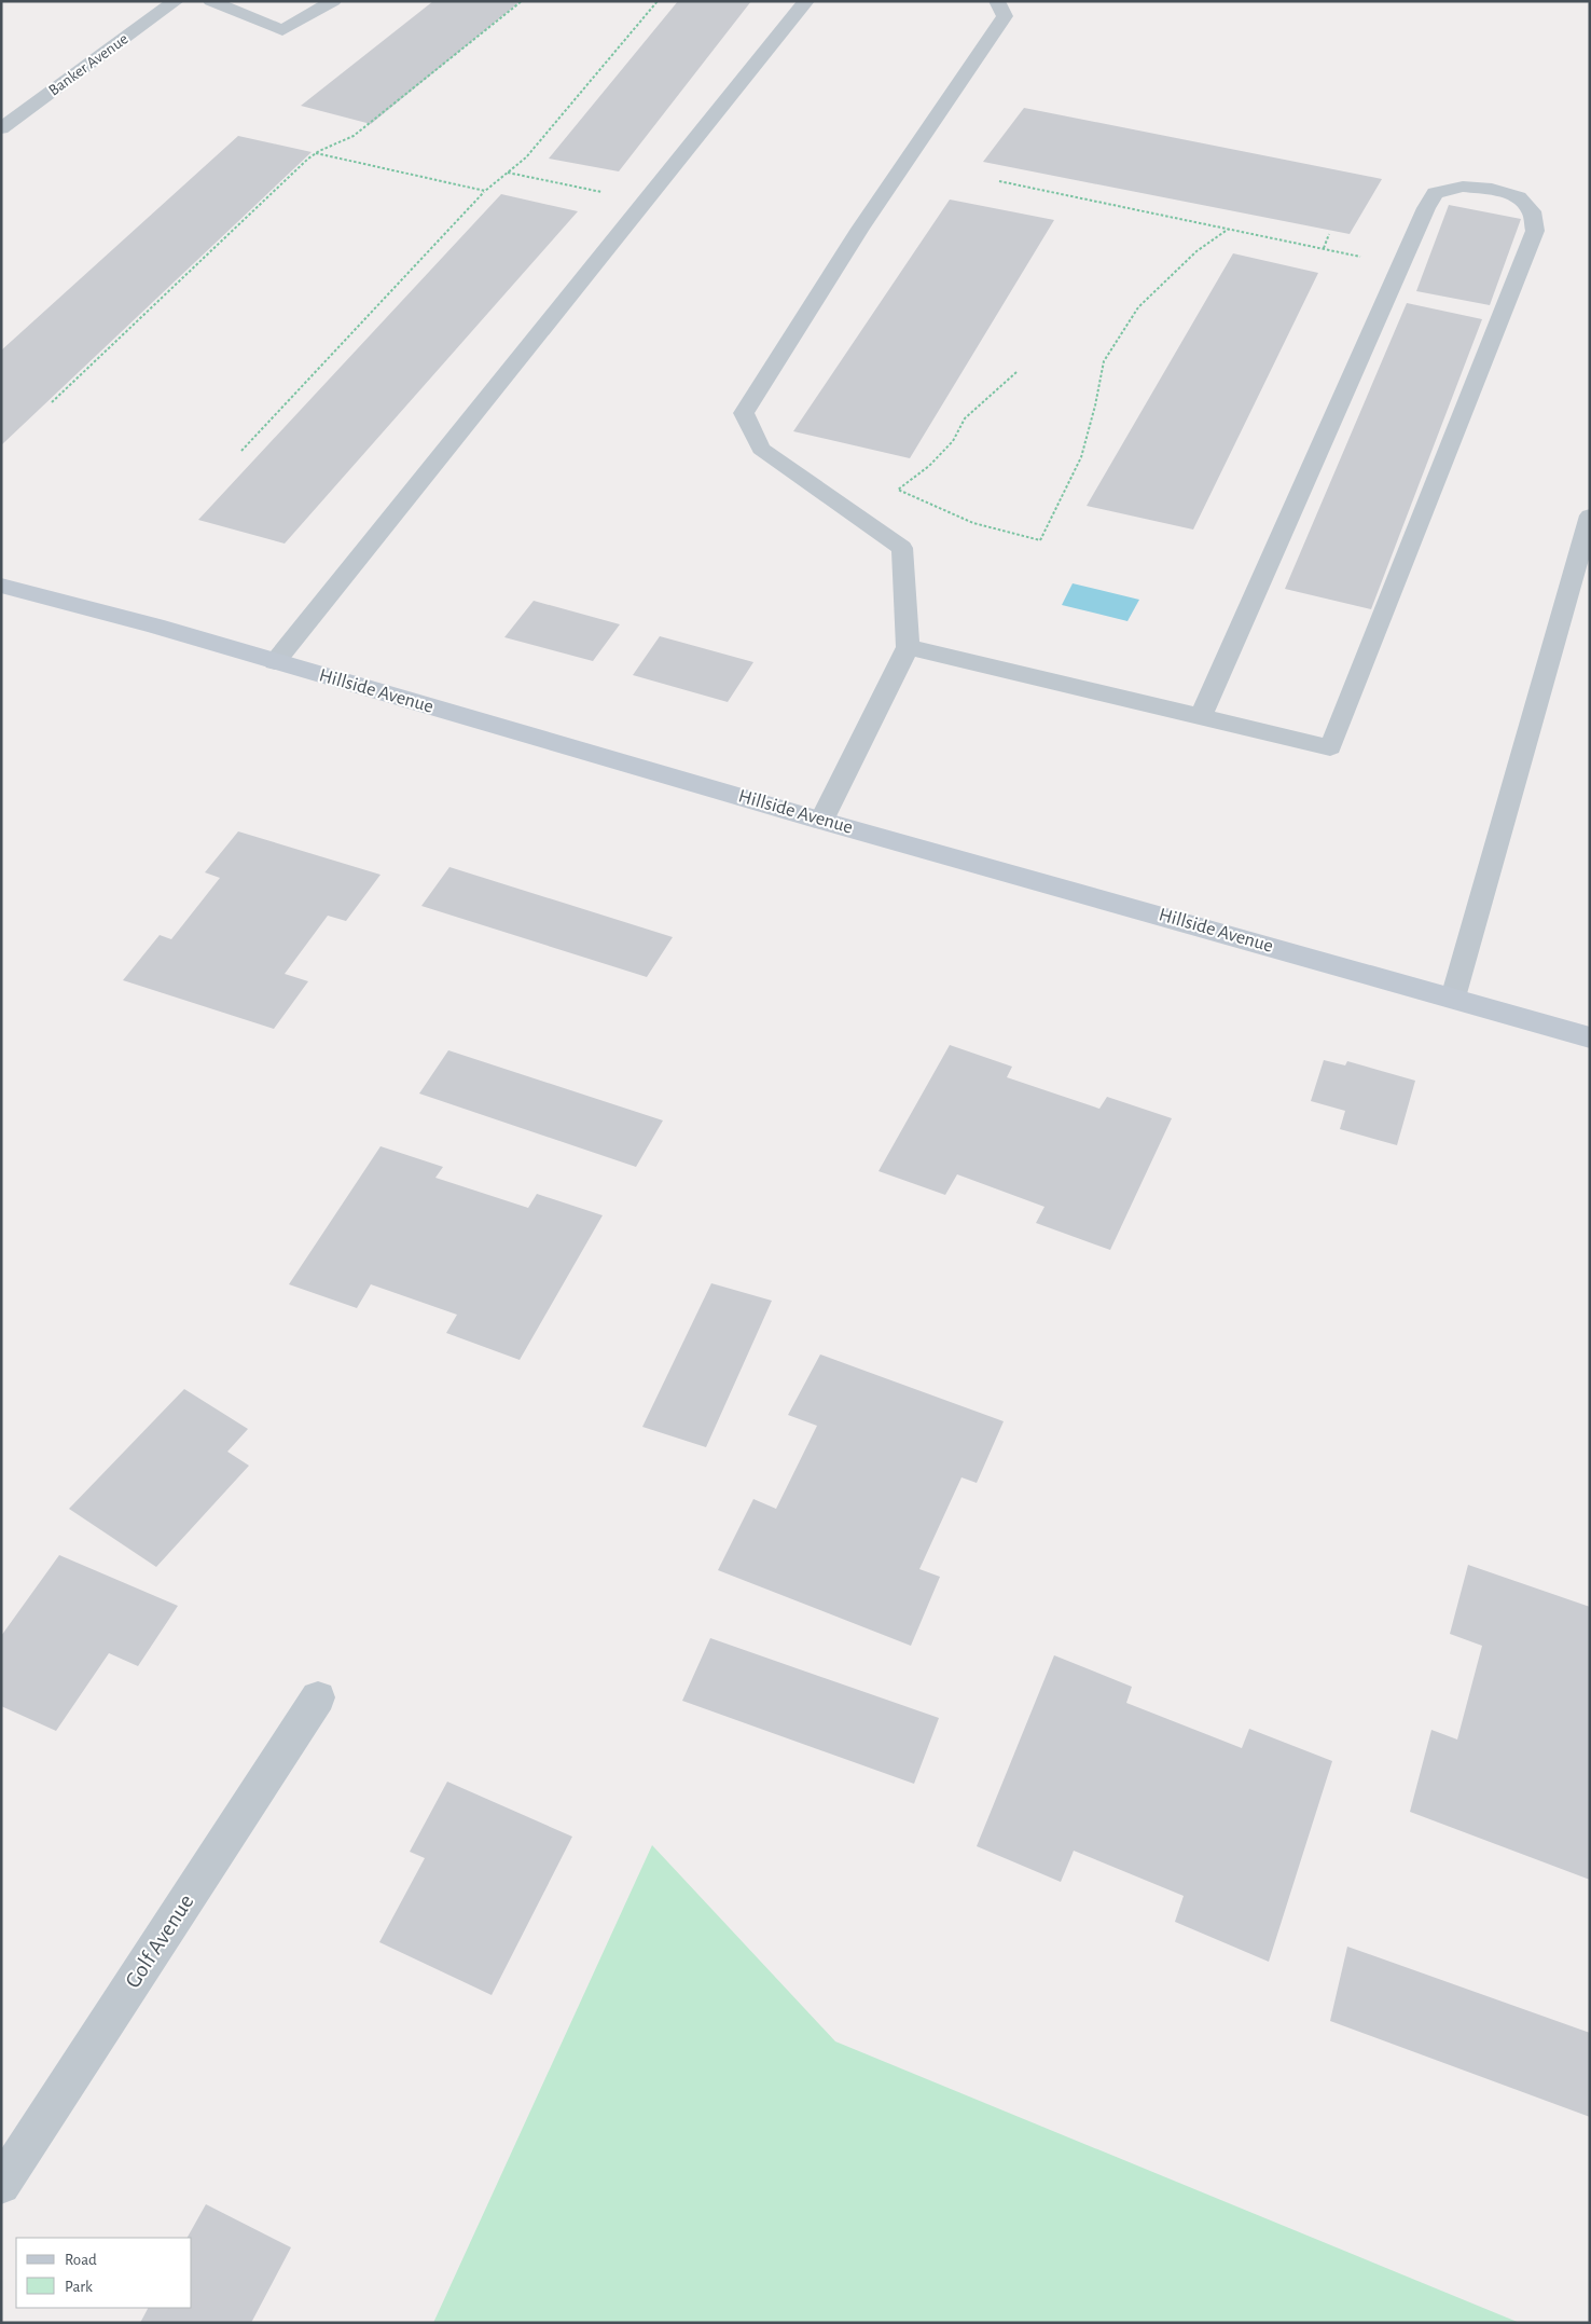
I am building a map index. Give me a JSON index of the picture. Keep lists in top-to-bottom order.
{
  "streets": {
    "street": ["Banker Avenue", "Hillside Avenue", "Golf Avenue"]
  },
  "legend": ["Road", "Park"]
}
